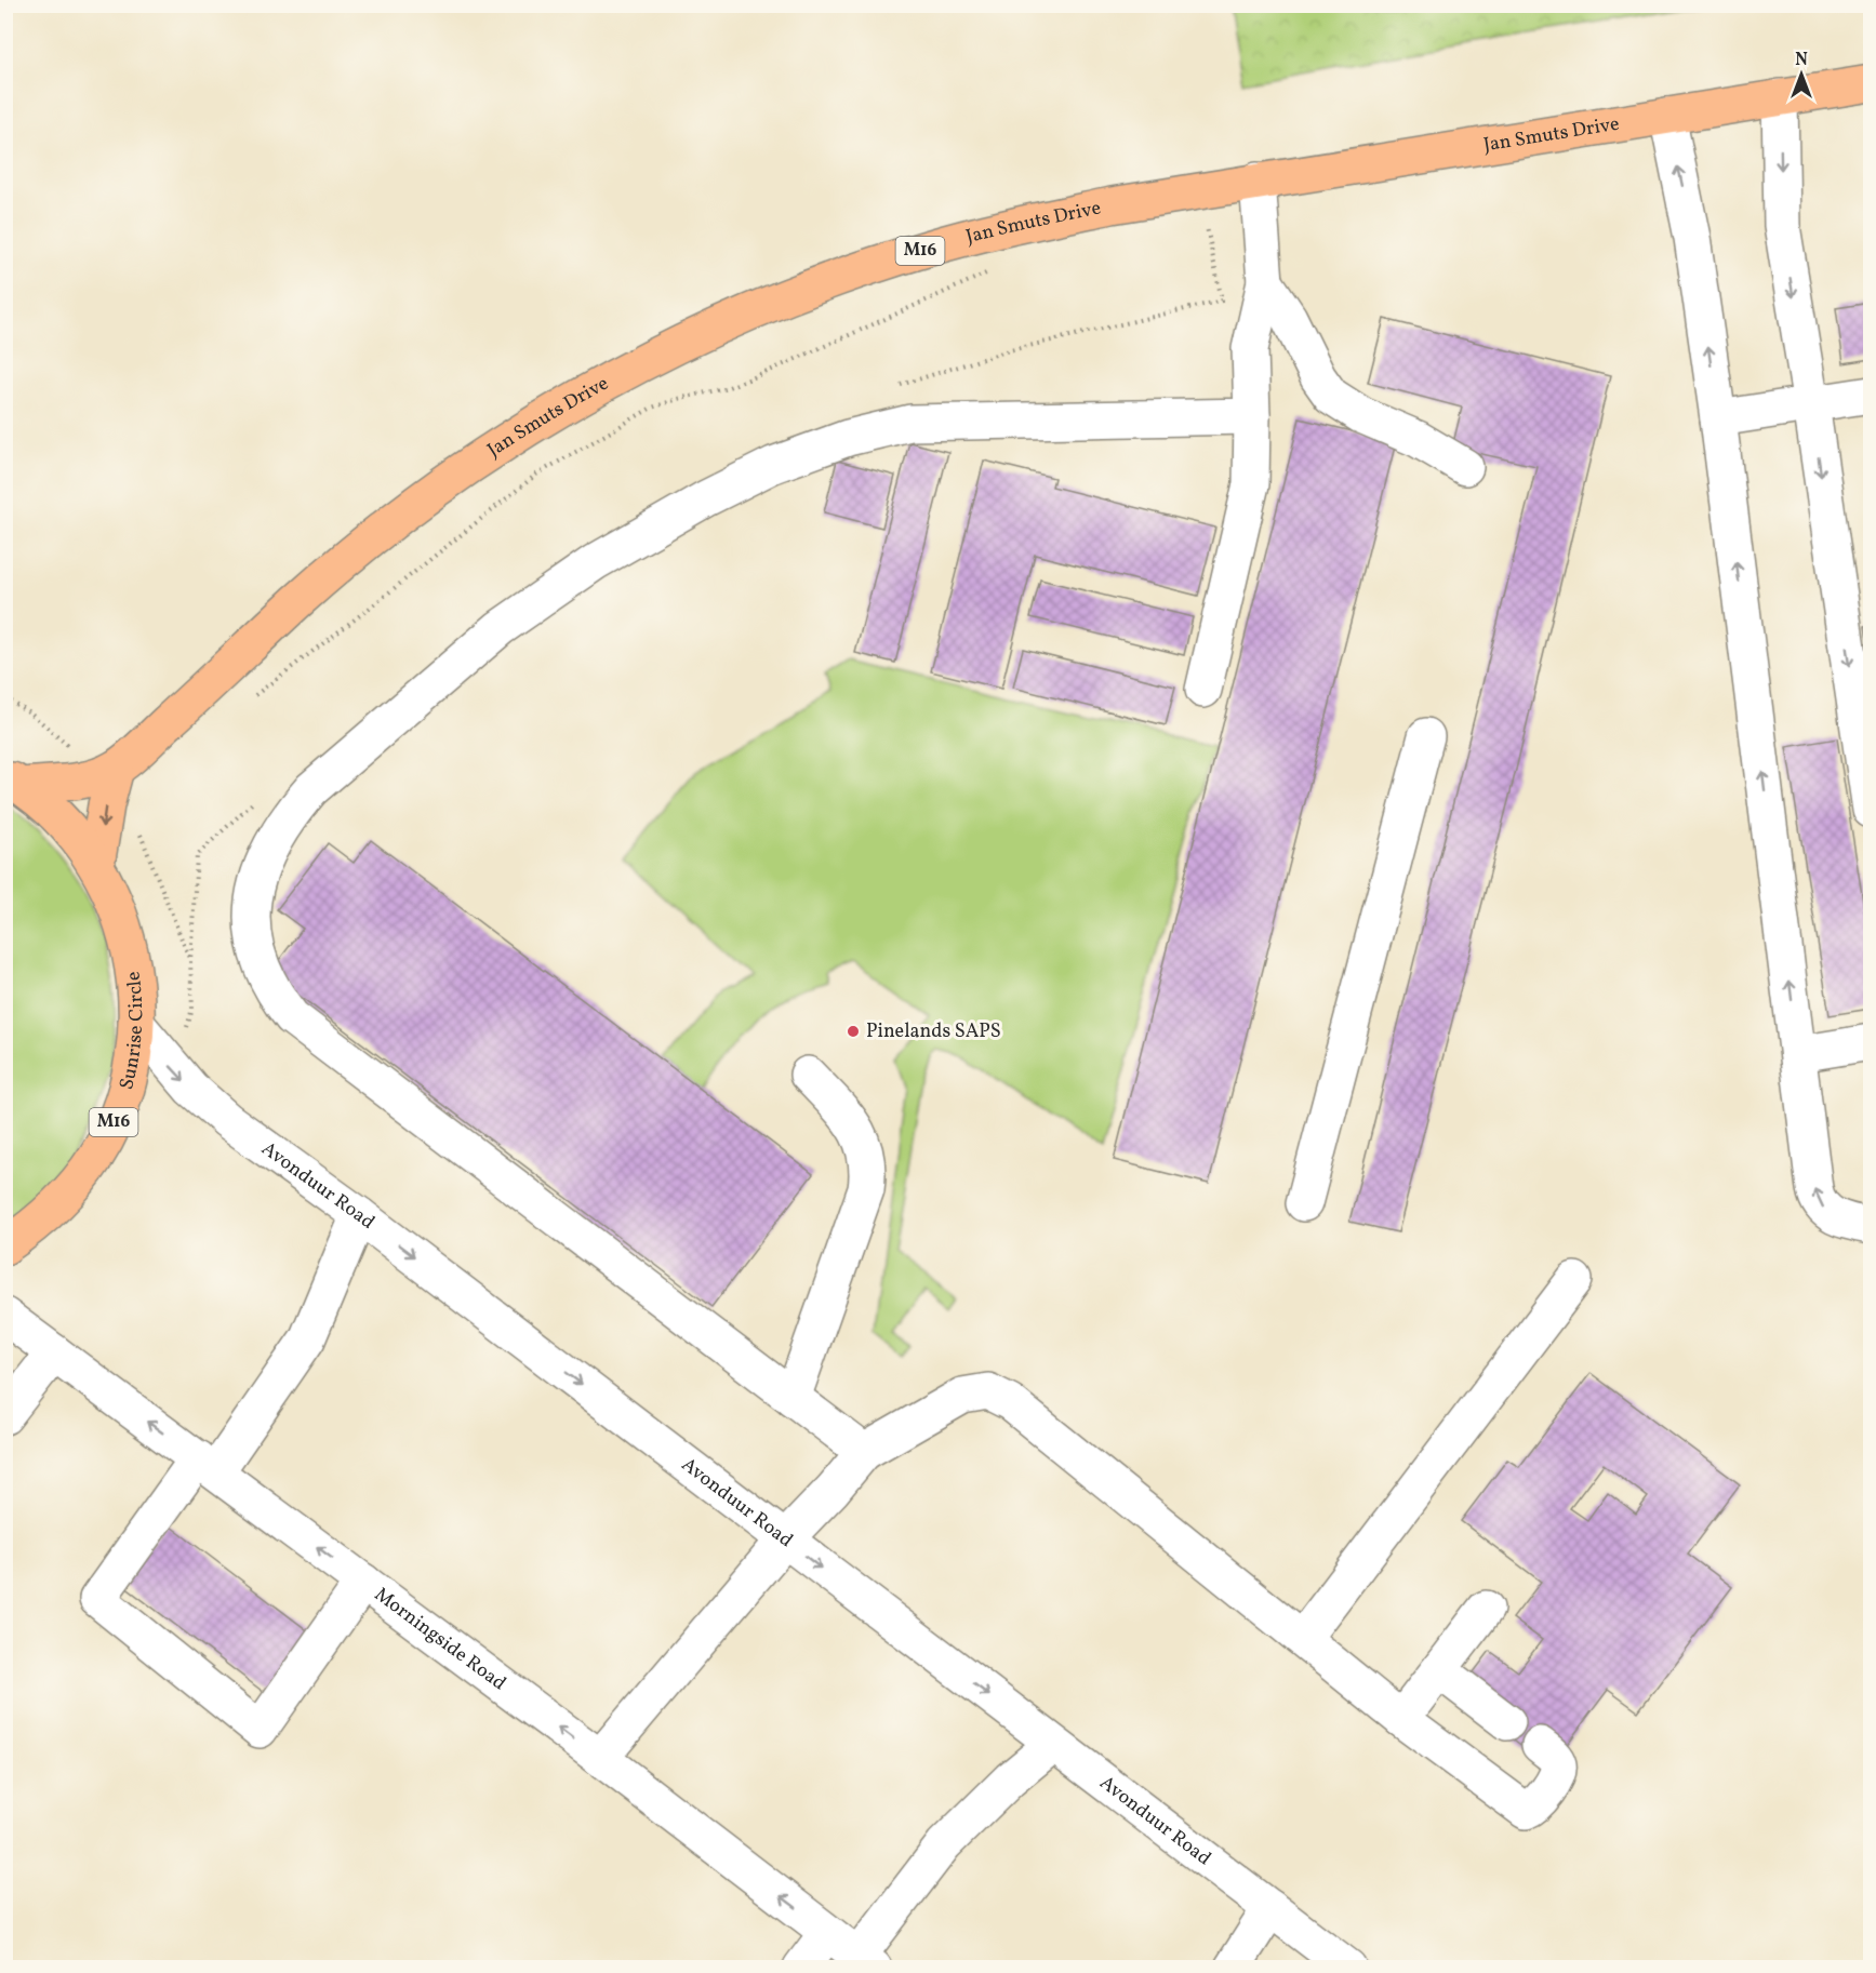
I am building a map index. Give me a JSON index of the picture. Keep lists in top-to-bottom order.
{
  "streets": {
    "main road": ["Jan Smuts Drive", "M16", "Sunrise Circle"],
    "street": ["Avonduur Road", "Morningside Road"]
  },
  "crossings": [
    ["Jan Smuts Drive", "Sunrise Circle"],
    ["Sunrise Circle", "Avonduur Road"]
  ],
  "one_way": ["Avonduur Road", "Morningside Road"],
  "places": ["Pinelands SAPS"],
  "north": "top"
}
